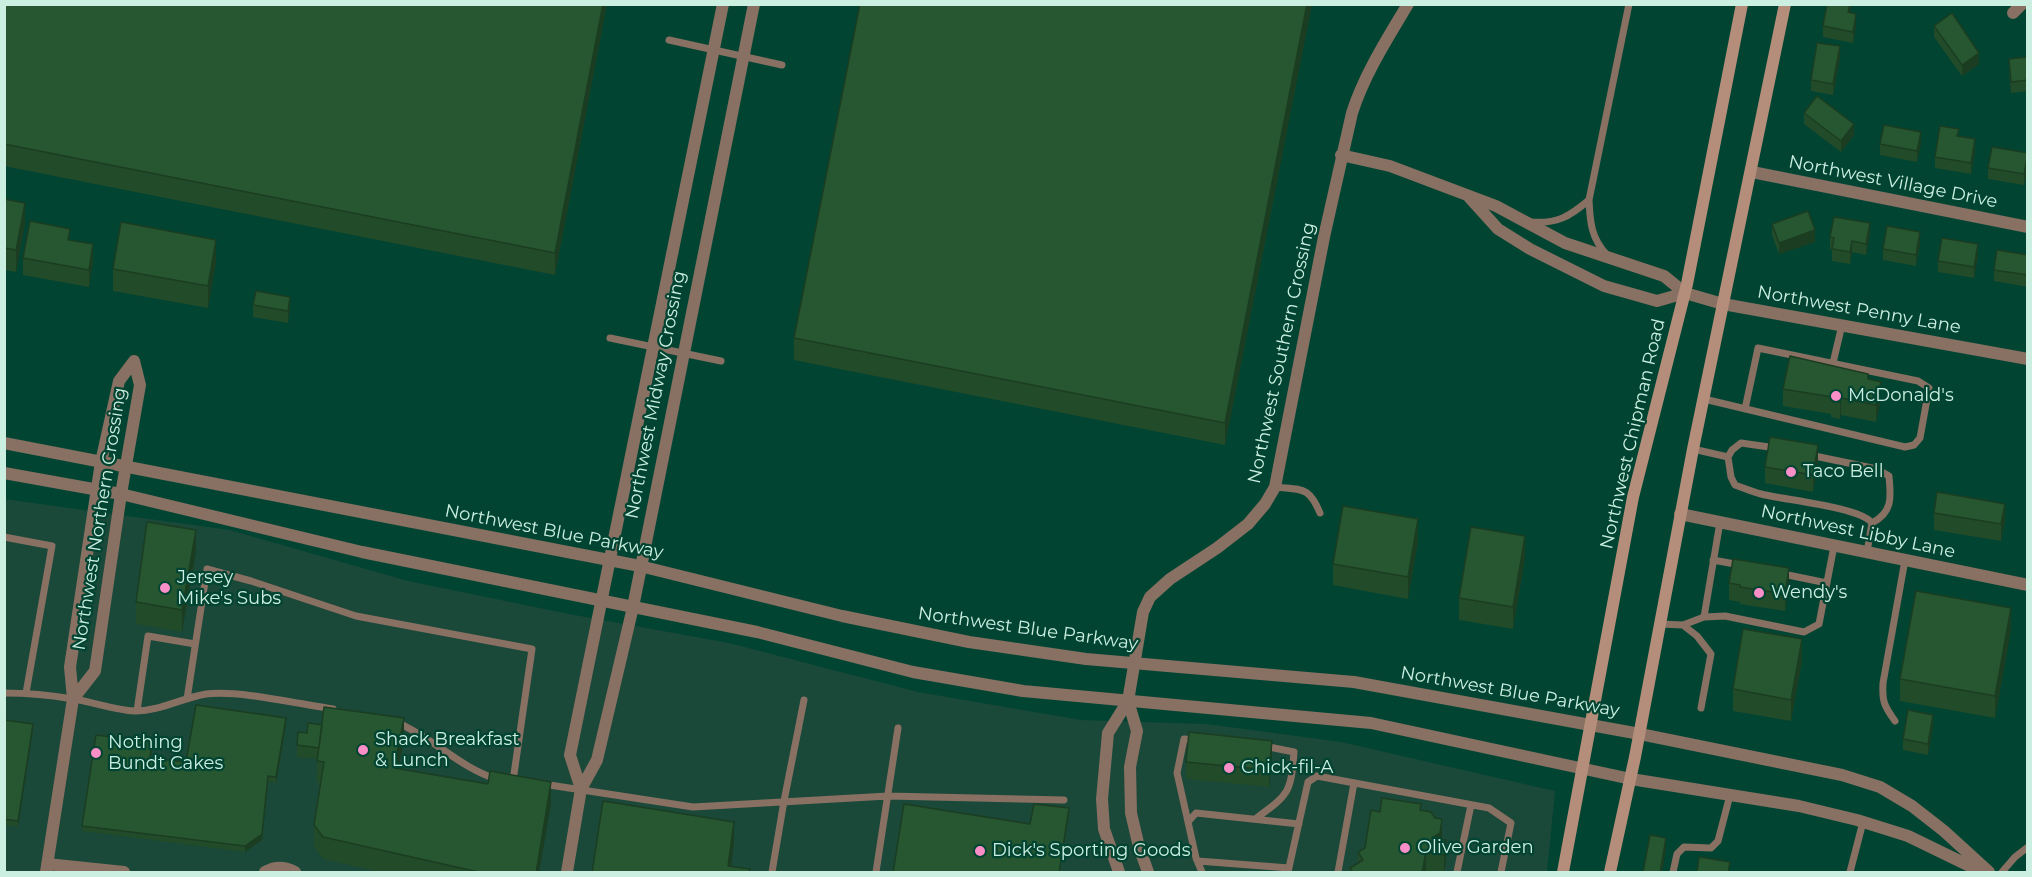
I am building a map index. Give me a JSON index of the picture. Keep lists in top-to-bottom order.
{
  "streets": {
    "main road": ["Northwest Chipman Road"],
    "street": [
      "Northwest Village Drive",
      "Northwest Penny Lane",
      "Northwest Southern Crossing",
      "Northwest Midway Crossing",
      "Northwest Northern Crossing",
      "Northwest Blue Parkway",
      "Northwest Libby Lane"
    ]
  },
  "crossings": [
    ["Northwest Penny Lane", "Northwest Chipman Road"],
    ["Northwest Southern Crossing", "Northwest Blue Parkway"],
    ["Northwest Midway Crossing", "Northwest Blue Parkway"],
    ["Northwest Chipman Road", "Northwest Blue Parkway"],
    ["Northwest Northern Crossing", "Northwest Blue Parkway"]
  ],
  "places": [
    "McDonald's",
    "Taco Bell",
    "Jersey Mike's Subs",
    "Wendy's",
    "Shack Breakfast & Lunch",
    "Nothing Bundt Cakes",
    "Chick-fil-A",
    "Olive Garden",
    "Dick's Sporting Goods"
  ]
}
